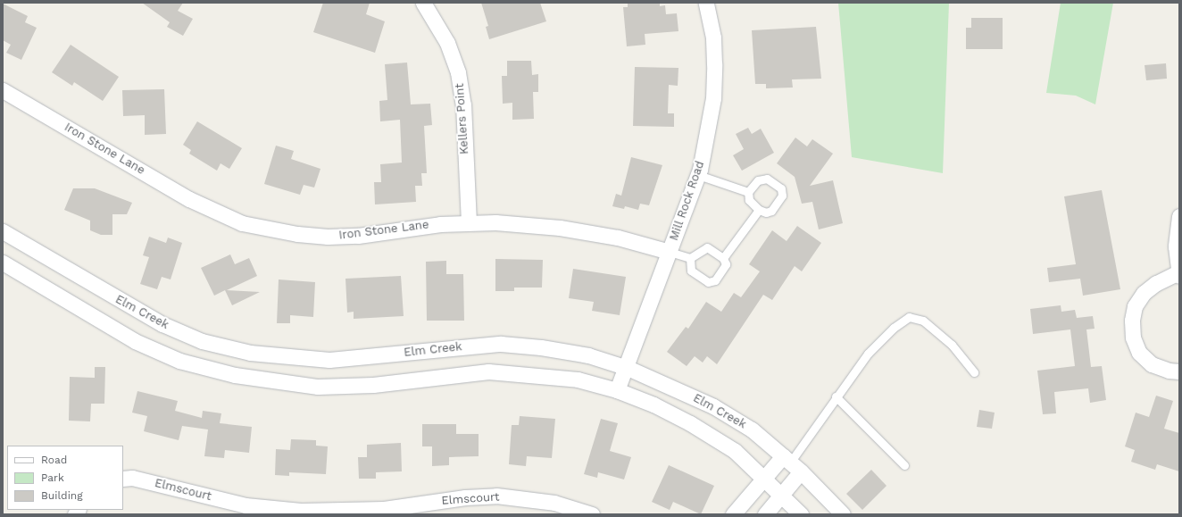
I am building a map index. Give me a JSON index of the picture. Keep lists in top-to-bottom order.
{
  "streets": {
    "street": [
      "Kellers Point",
      "Iron Stone Lane",
      "Mill Rock Road",
      "Elm Creek",
      "Elmscourt"
    ]
  },
  "crossings": [
    ["Kellers Point", "Iron Stone Lane"],
    ["Iron Stone Lane", "Mill Rock Road"],
    ["Mill Rock Road", "Elm Creek"]
  ],
  "legend": ["Road", "Park", "Building"]
}
